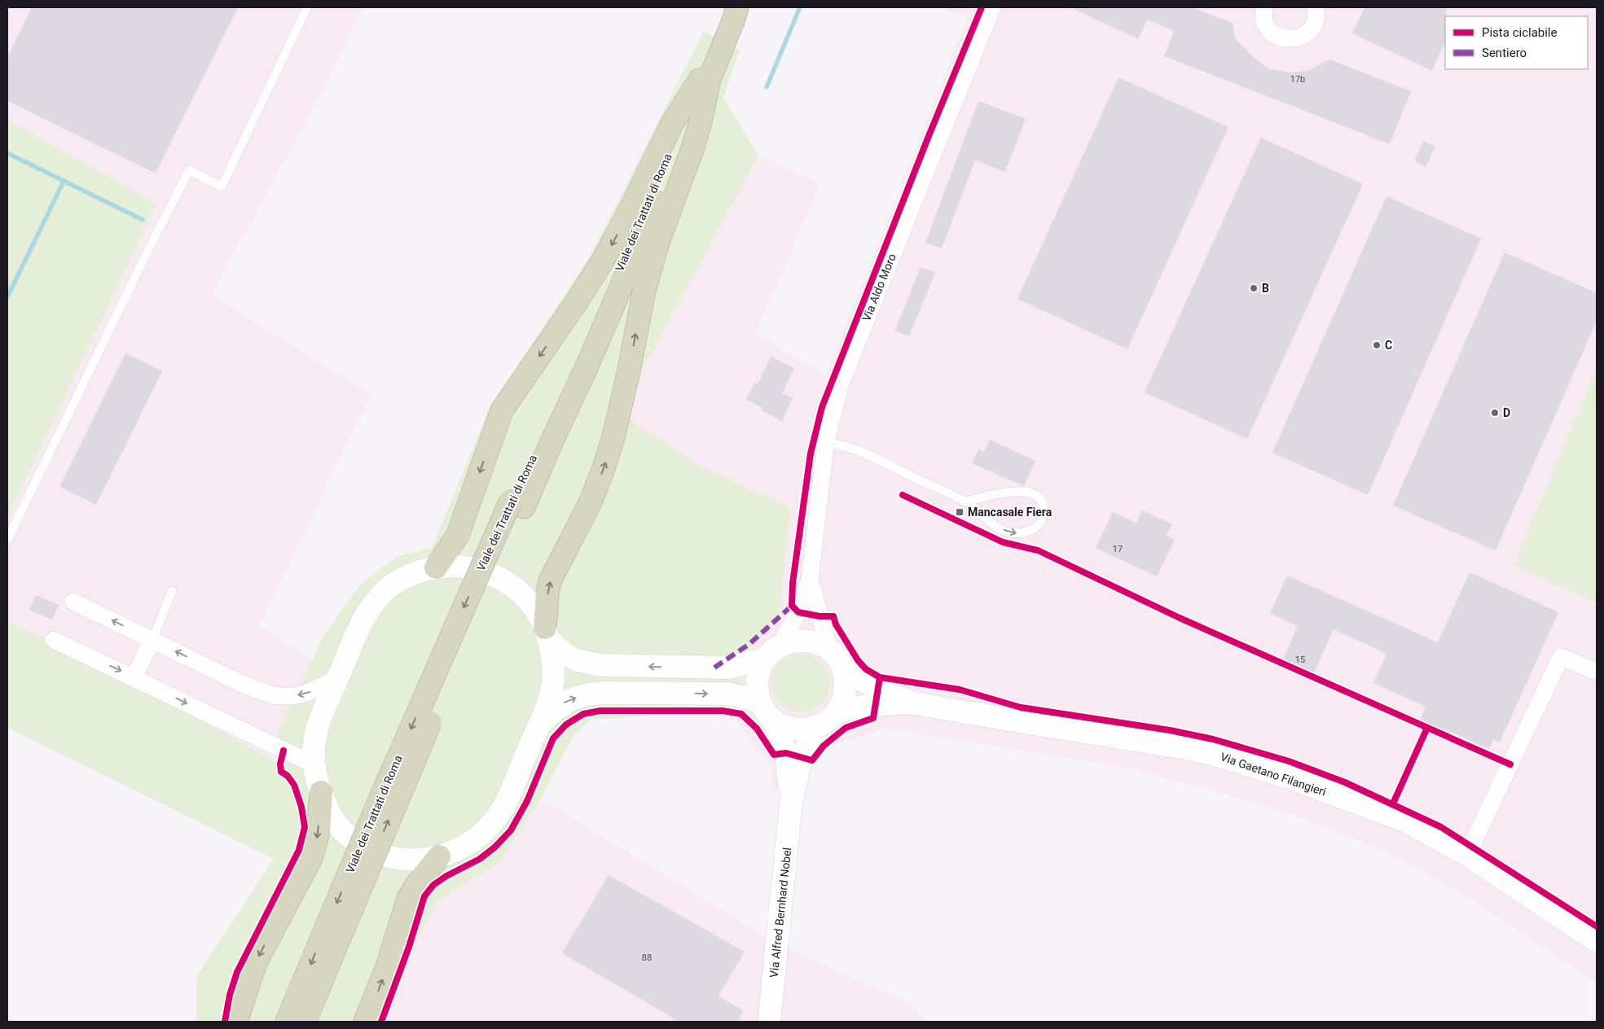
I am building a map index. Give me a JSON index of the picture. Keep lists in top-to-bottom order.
{
  "streets": {
    "highway": ["Viale dei Trattati di Roma"],
    "street": ["Via Aldo Moro", "Via Gaetano Filangieri", "Via Alfred Bernhard Nobel"]
  },
  "crossings": [
    ["Via Aldo Moro", "Via Gaetano Filangieri"],
    ["Via Aldo Moro", "Via Alfred Bernhard Nobel"],
    ["Via Gaetano Filangieri", "Via Alfred Bernhard Nobel"]
  ],
  "places": {
    "other": ["B", "C", "D"],
    "transit": ["Mancasale Fiera"]
  },
  "house_numbers": [
    "17b",
    "17",
    "15",
    "88"
  ],
  "legend": ["Pista ciclabile", "Sentiero"]
}
